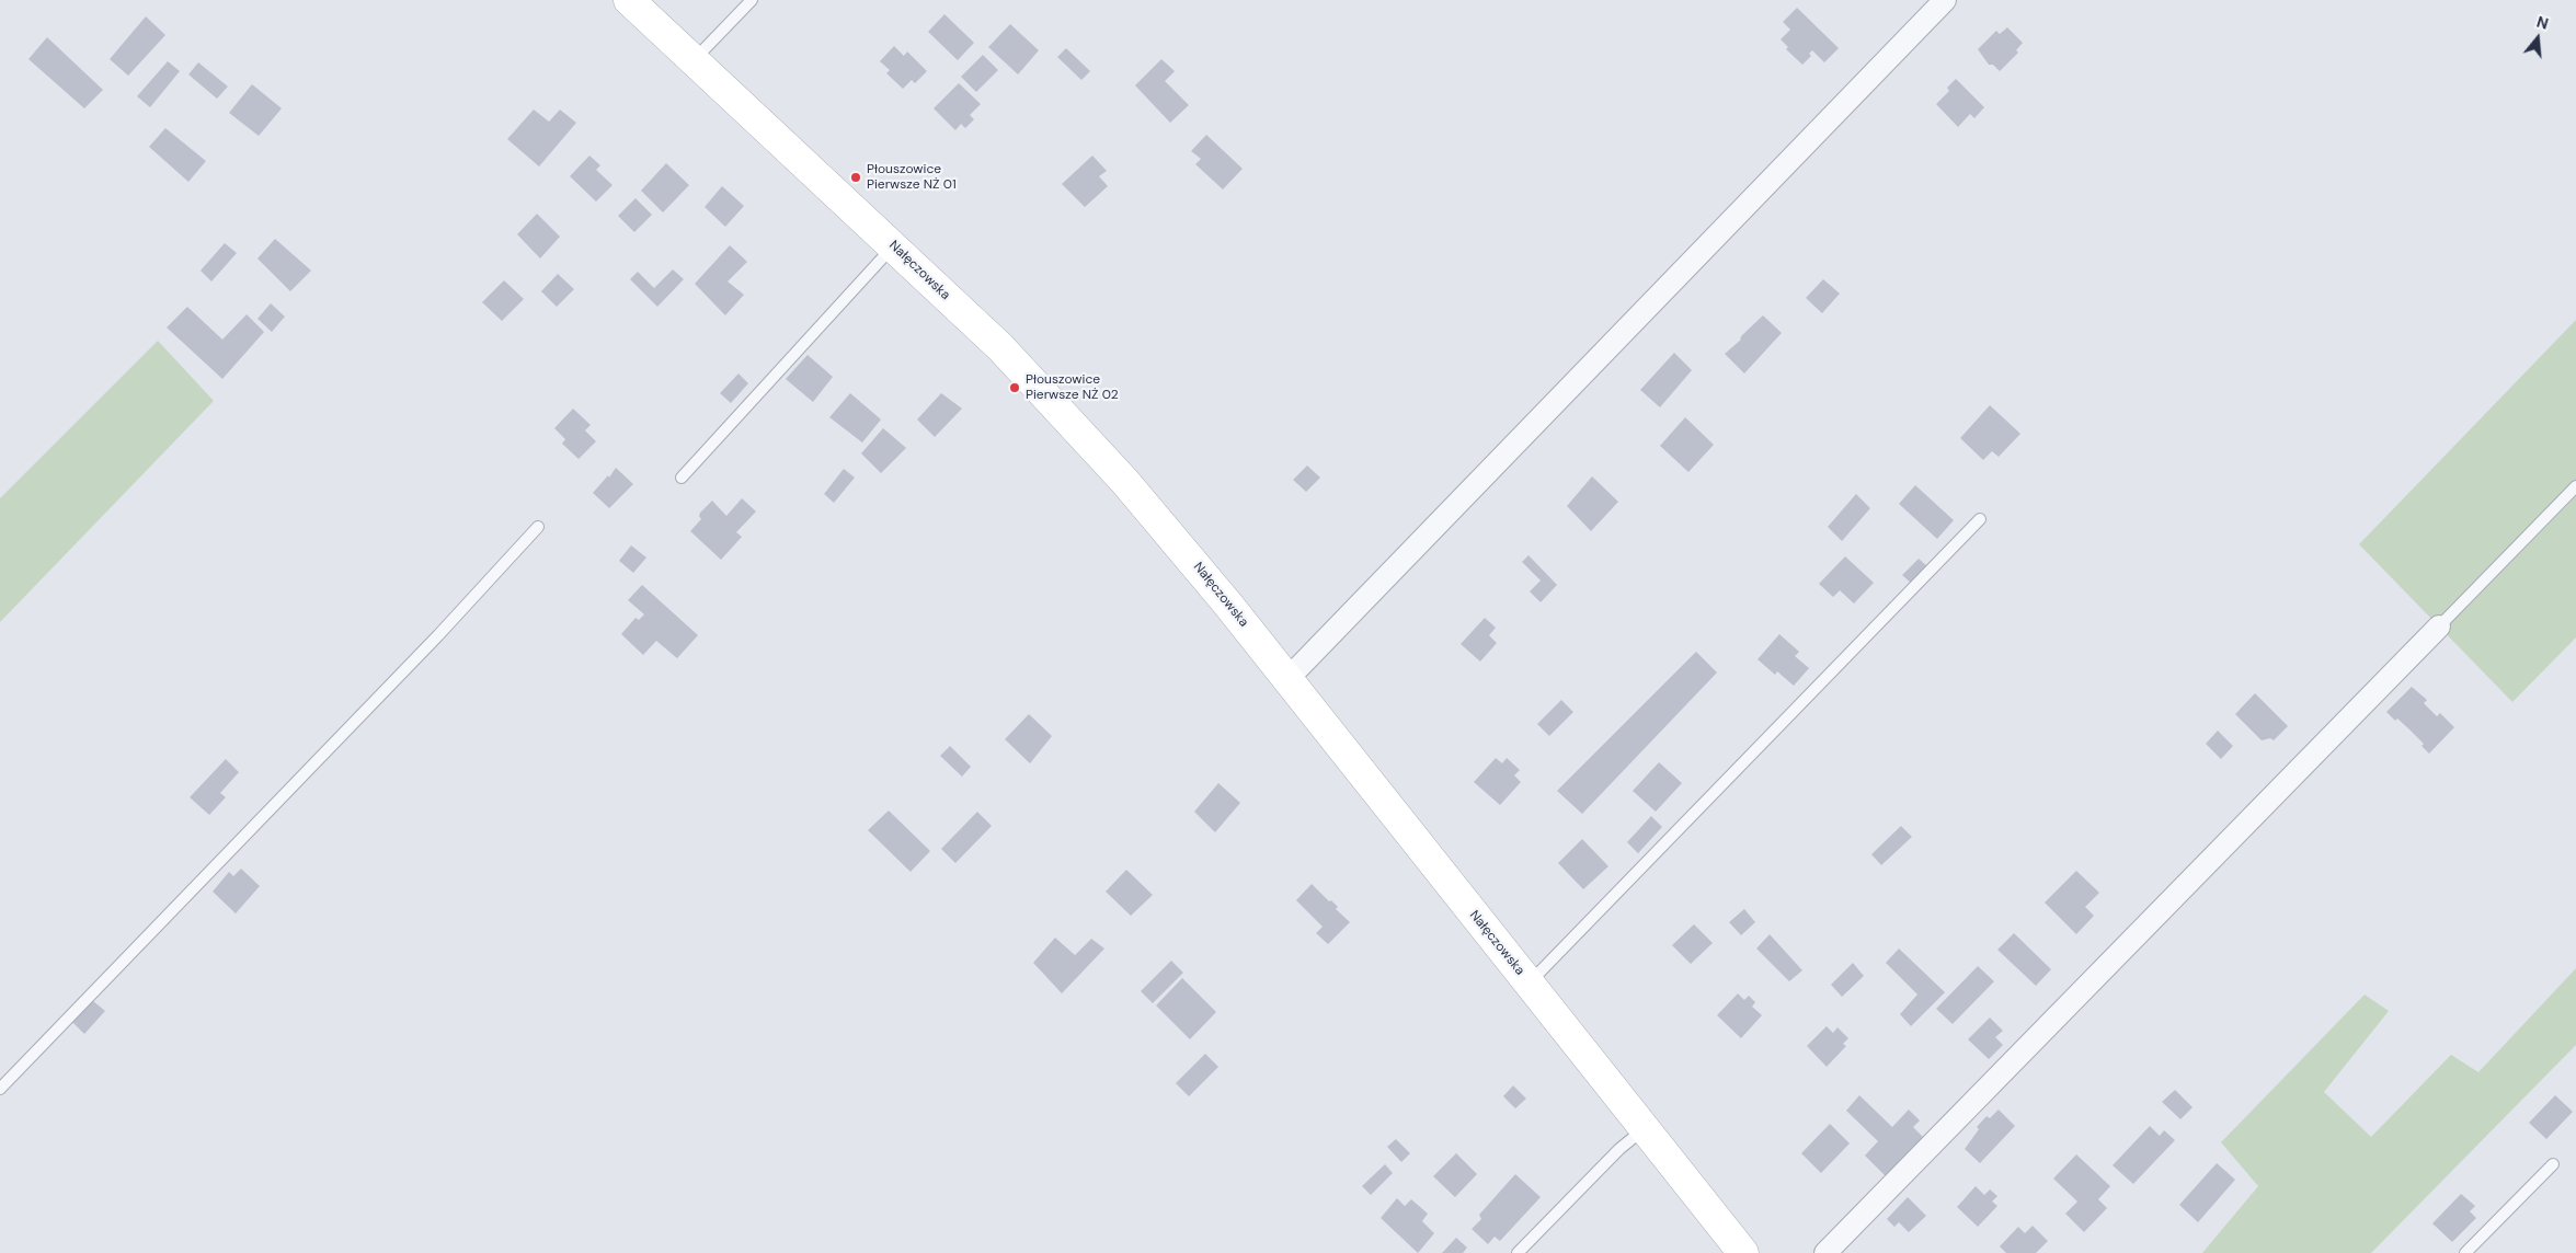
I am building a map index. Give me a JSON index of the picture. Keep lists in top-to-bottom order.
{
  "streets": {
    "main road": ["Nałęczowska"]
  },
  "places": ["Płouszowice Pierwsze NŻ 01", "Płouszowice Pierwsze NŻ 02"],
  "north": "top"
}
